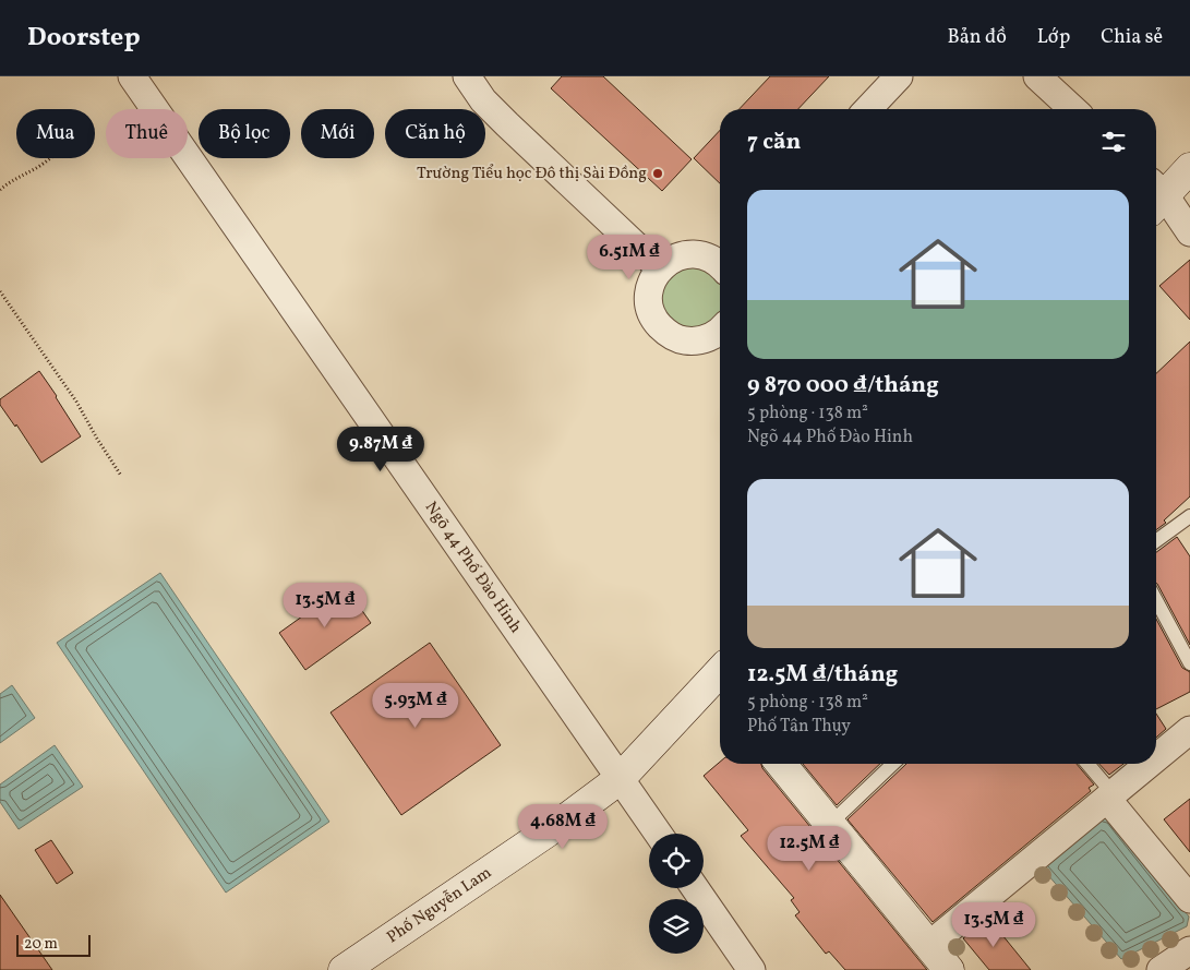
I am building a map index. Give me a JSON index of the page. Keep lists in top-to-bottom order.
{
  "streets": {
    "street": ["Ngõ 44 Phố Đào Hinh", "Phố Nguyễn Lam"]
  },
  "crossings": [
    ["Ngõ 44 Phố Đào Hinh", "Phố Nguyễn Lam"]
  ],
  "places": ["Trường Tiểu học Đô thị Sài Đồng"],
  "scale_bar": "20 m",
  "page": {
    "header": "Doorstep",
    "nav": ["Bản đồ", "Lớp", "Chia sẻ"],
    "chip": [
      "Mua",
      "Thuê",
      "Bộ lọc",
      "Mới",
      "Căn hộ"
    ],
    "heading": "7 căn",
    "list": [
      {
        "name": "9 870 000 ₫/tháng",
        "note": "5 phòng · 138 m² · Ngõ 44 Phố Đào Hinh"
      },
      {
        "name": "12.5M ₫/tháng",
        "note": "5 phòng · 138 m² · Phố Tân Thụy"
      }
    ],
    "price": [
      "6.51M ₫",
      "9.87M ₫",
      "13.5M ₫",
      "5.93M ₫",
      "4.68M ₫",
      "12.5M ₫",
      "13.5M ₫"
    ],
    "scale": "20 m"
  }
}
